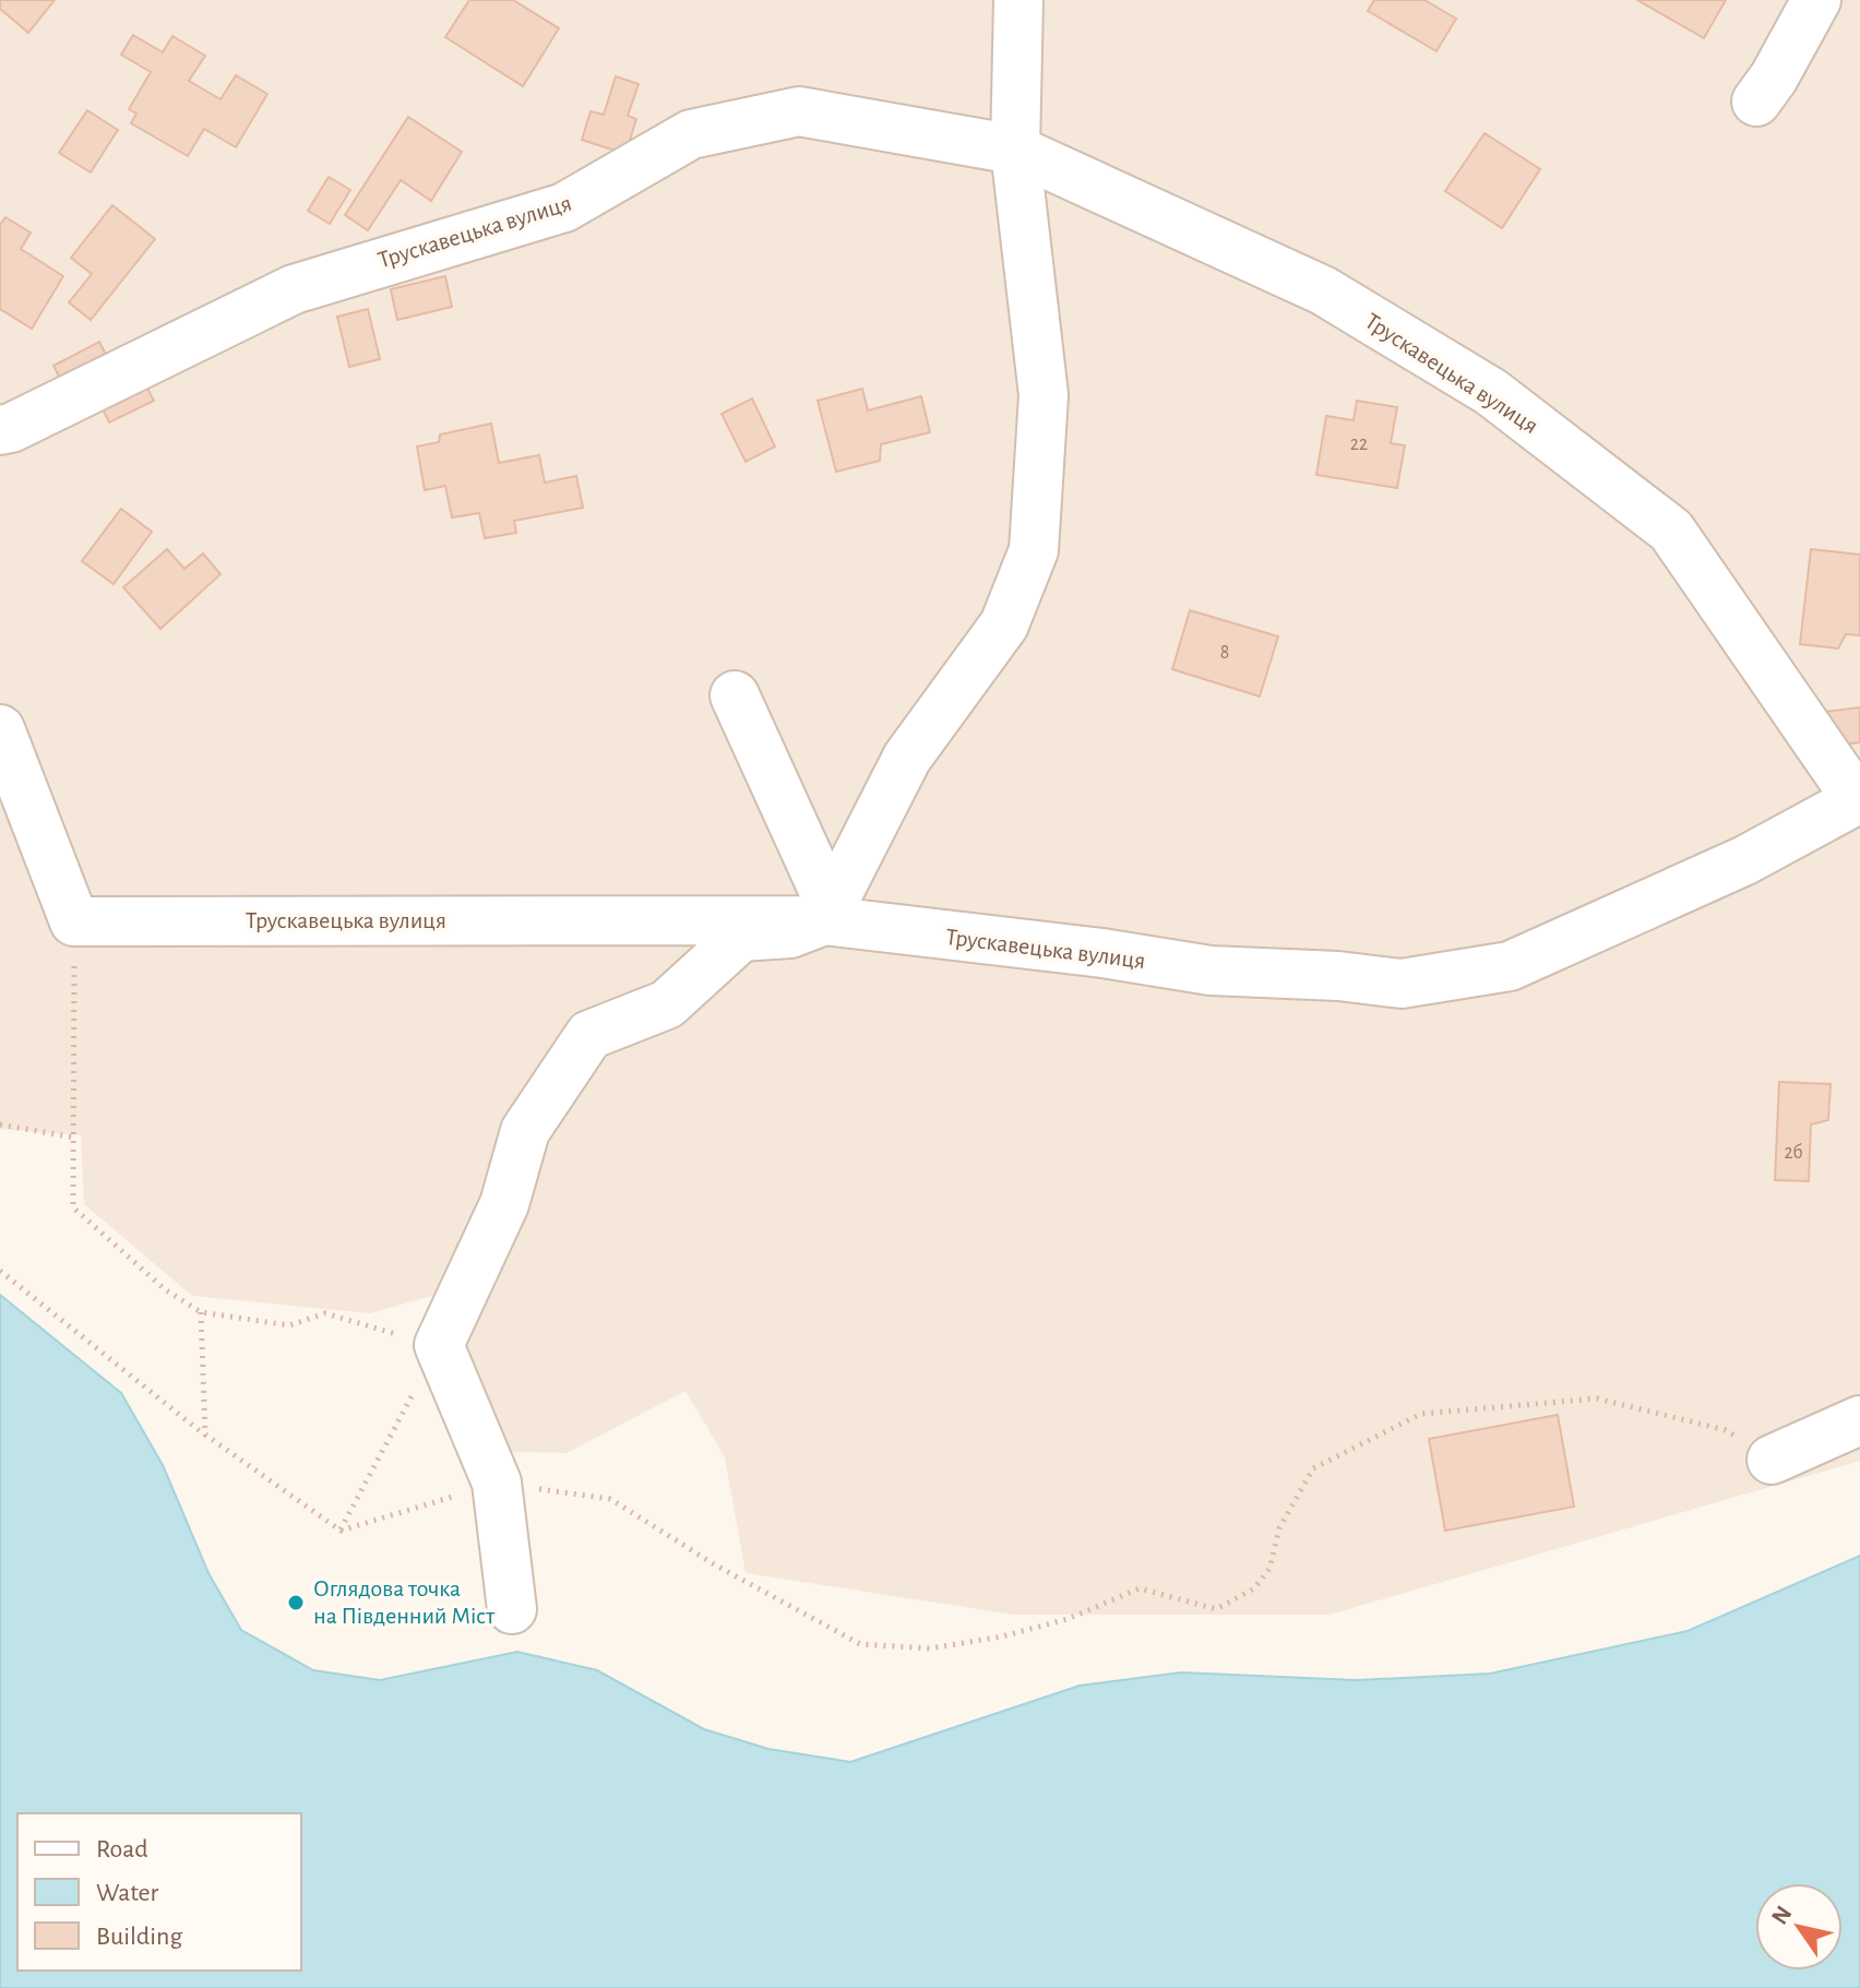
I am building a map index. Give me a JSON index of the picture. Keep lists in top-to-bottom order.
{
  "streets": {
    "street": ["Трускавецька вулиця"]
  },
  "places": ["Оглядова точка на Південний Міст"],
  "house_numbers": ["22", "8", "2б"],
  "legend": ["Road", "Water", "Building"],
  "north": "top left"
}
